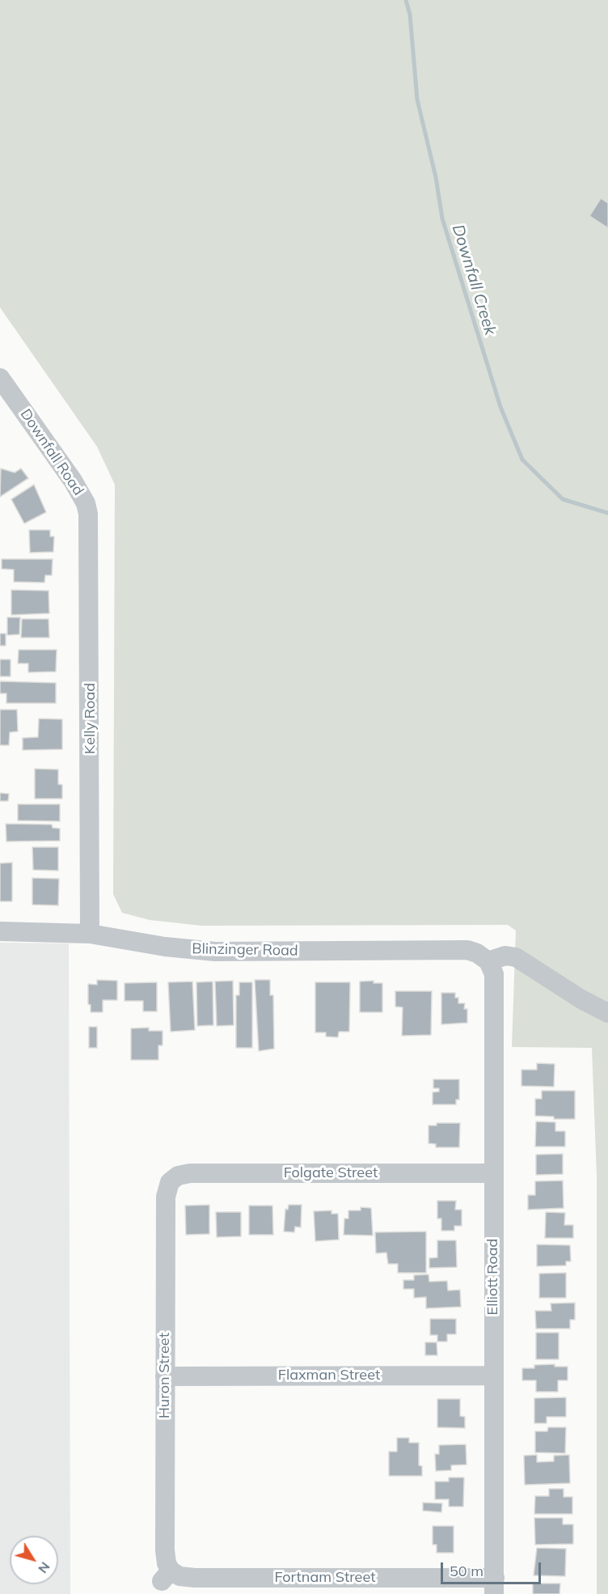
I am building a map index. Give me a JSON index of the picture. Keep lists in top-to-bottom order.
{
  "streets": {
    "street": [
      "Downfall Road",
      "Kelly Road",
      "Blinzinger Road",
      "Folgate Street",
      "Elliott Road",
      "Huron Street",
      "Flaxman Street",
      "Fortnam Street"
    ]
  },
  "crossings": [
    ["Downfall Road", "Kelly Road"],
    ["Kelly Road", "Blinzinger Road"],
    ["Blinzinger Road", "Elliott Road"],
    ["Folgate Street", "Elliott Road"],
    ["Folgate Street", "Huron Street"],
    ["Elliott Road", "Flaxman Street"],
    ["Elliott Road", "Fortnam Street"],
    ["Huron Street", "Flaxman Street"],
    ["Huron Street", "Fortnam Street"]
  ],
  "water": ["Downfall Creek"],
  "scale_bar": "50 m",
  "north": "bottom right"
}
